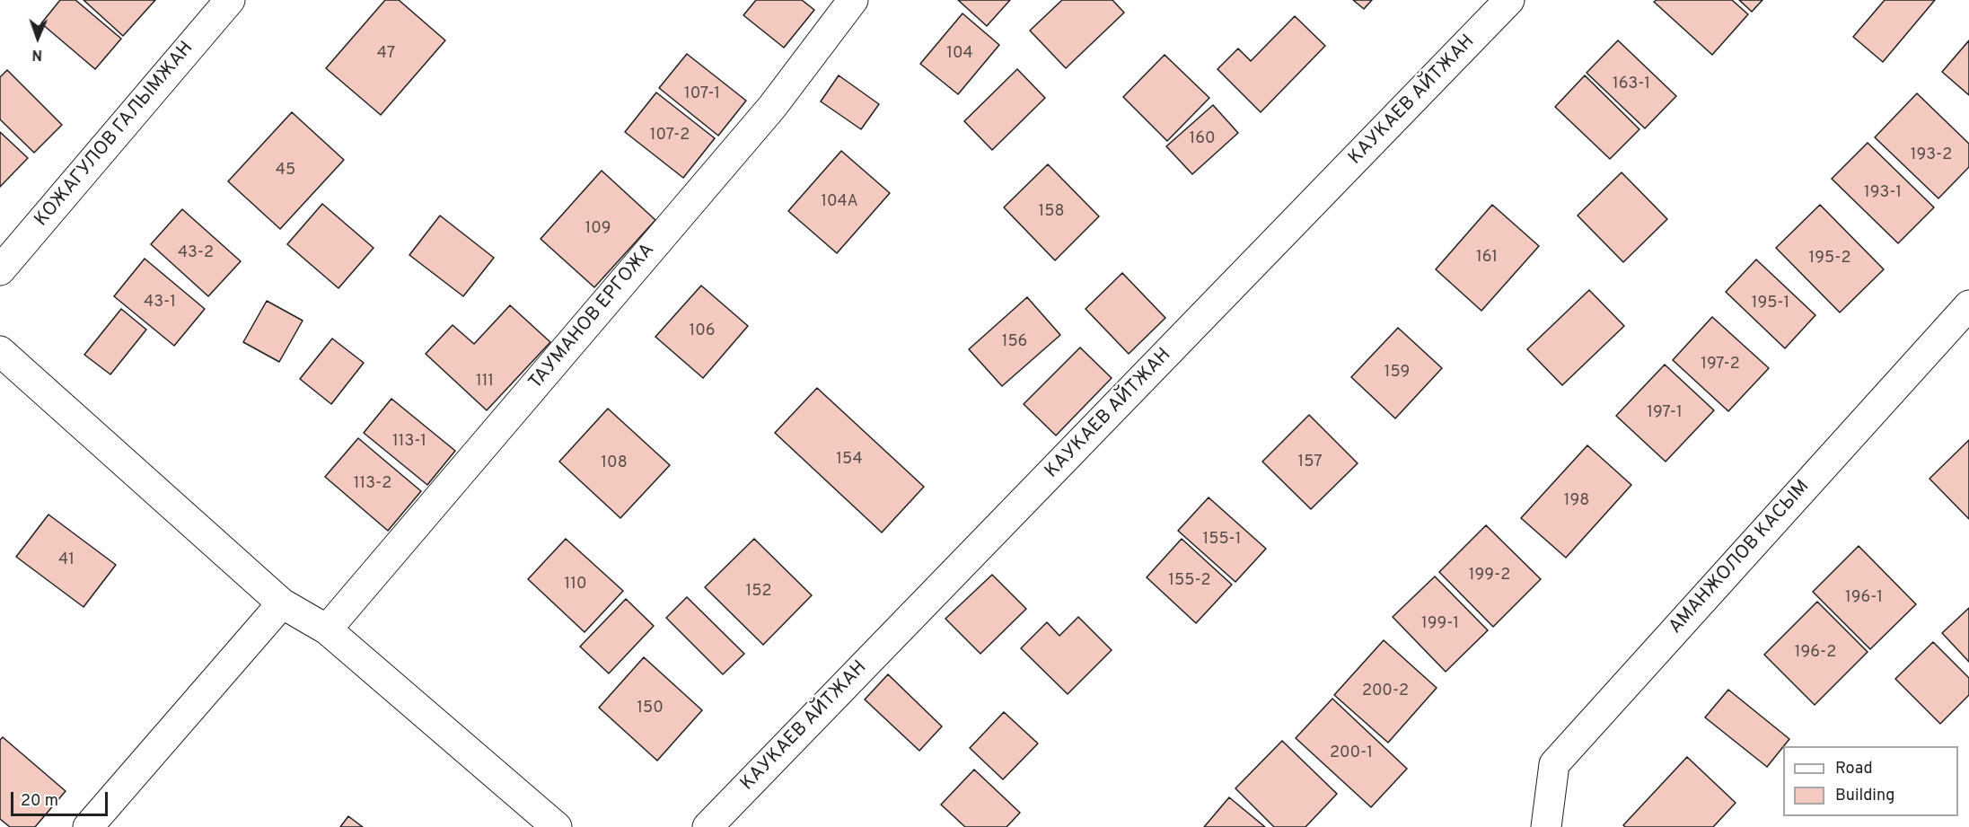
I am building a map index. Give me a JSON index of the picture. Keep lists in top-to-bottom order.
{
  "streets": {
    "street": [
      "КАУКАЕВ АЙТЖАН",
      "КОЖАГУЛОВ ГАЛЫМЖАН",
      "ТАУМАНОВ ЕРГОЖА",
      "АМАНЖОЛОВ КАСЫМ"
    ]
  },
  "house_numbers": [
    "47",
    "104",
    "163-1",
    "107-1",
    "107-2",
    "160",
    "193-2",
    "45",
    "193-1",
    "104А",
    "158",
    "109",
    "43-2",
    "161",
    "195-2",
    "43-1",
    "195-1",
    "106",
    "156",
    "197-2",
    "159",
    "111",
    "197-1",
    "113-1",
    "154",
    "157",
    "108",
    "113-2",
    "198",
    "155-1",
    "41",
    "199-2",
    "155-2",
    "110",
    "152",
    "196-1",
    "199-1",
    "196-2",
    "200-2",
    "150",
    "200-1"
  ],
  "legend": ["Road", "Building"],
  "scale_bar": "20 m",
  "north": "bottom"
}
